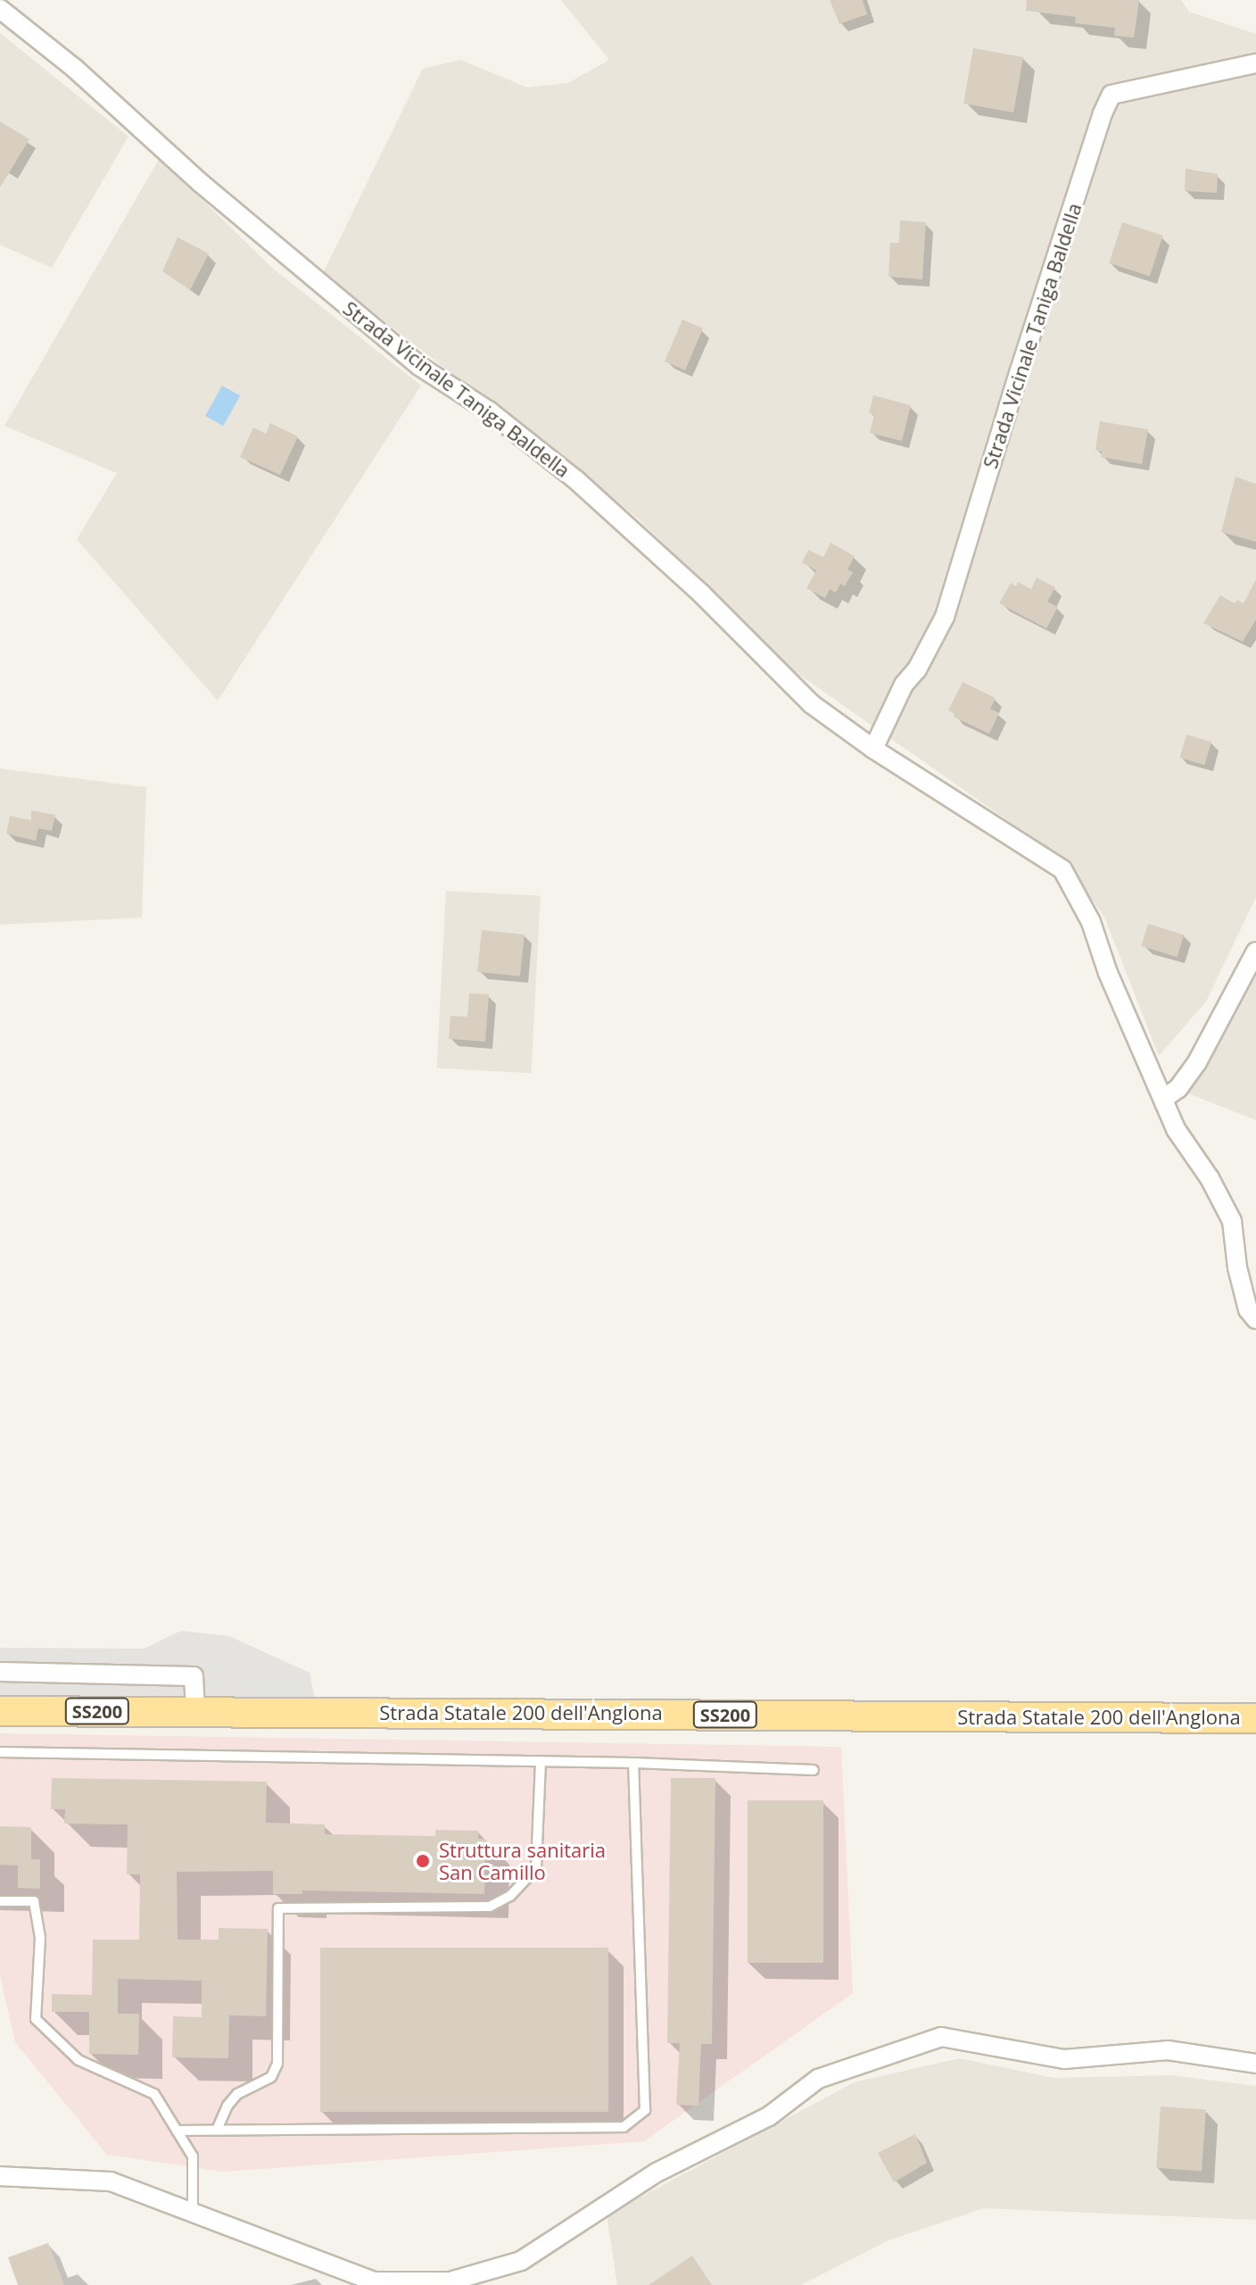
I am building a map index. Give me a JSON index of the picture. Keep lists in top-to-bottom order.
{
  "streets": {
    "main road": ["SS200", "Strada Statale 200 dell'Anglona"],
    "street": ["Strada Vicinale Taniga Baldella"]
  },
  "places": ["Struttura sanitaria San Camillo"]
}
